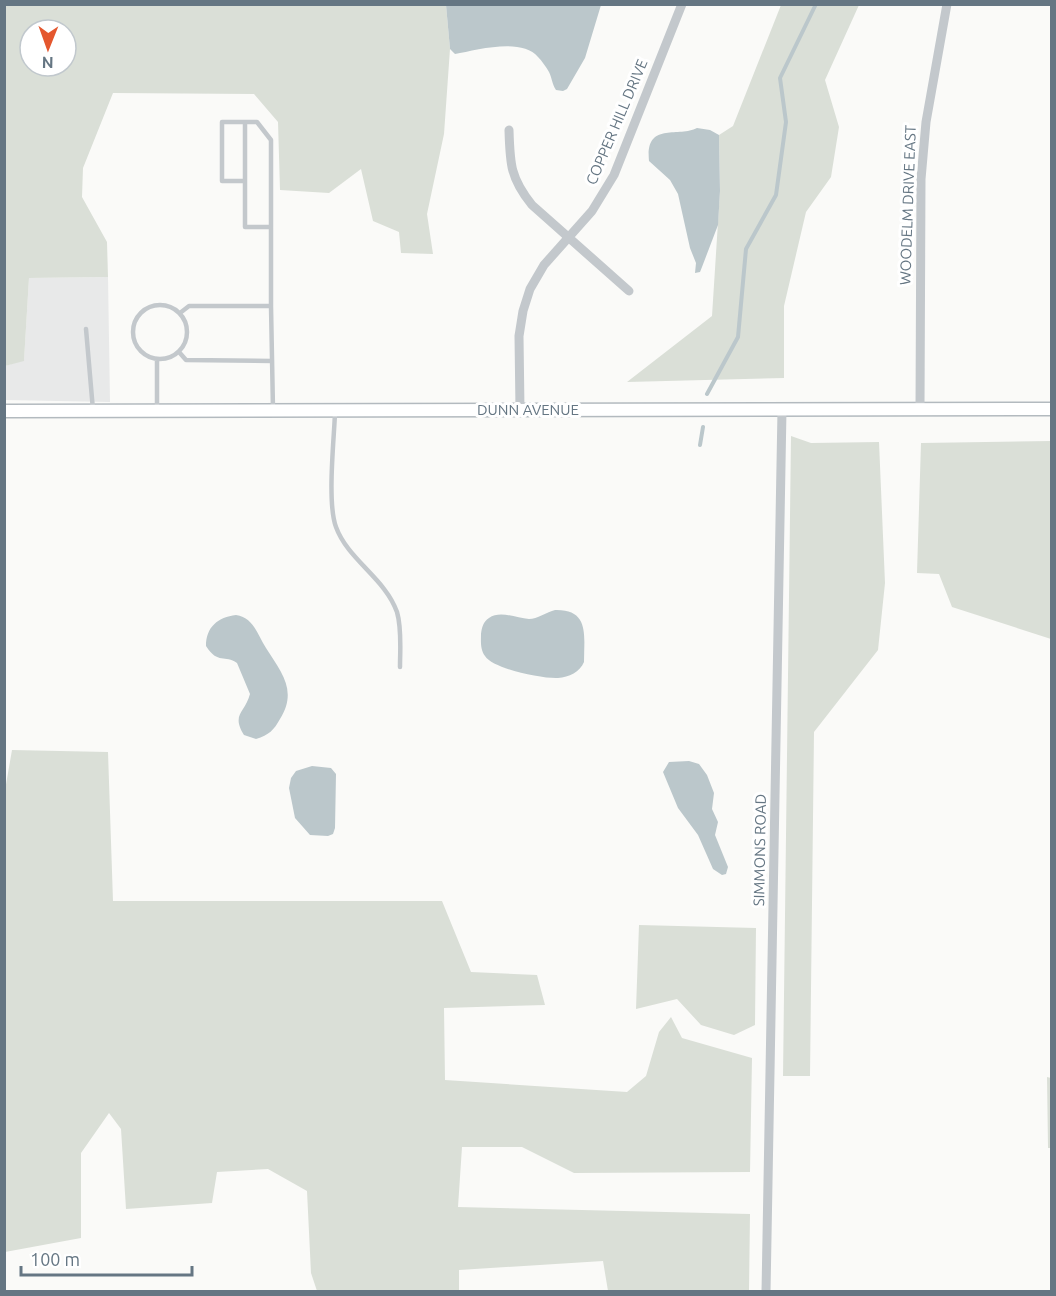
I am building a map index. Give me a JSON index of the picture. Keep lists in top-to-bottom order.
{
  "streets": {
    "main road": ["DUNN AVENUE"],
    "street": ["COPPER HILL DRIVE", "WOODELM DRIVE EAST", "SIMMONS ROAD"]
  },
  "crossings": [
    ["COPPER HILL DRIVE", "DUNN AVENUE"],
    ["WOODELM DRIVE EAST", "DUNN AVENUE"],
    ["DUNN AVENUE", "SIMMONS ROAD"]
  ],
  "scale_bar": "100 m",
  "north": "bottom"
}
